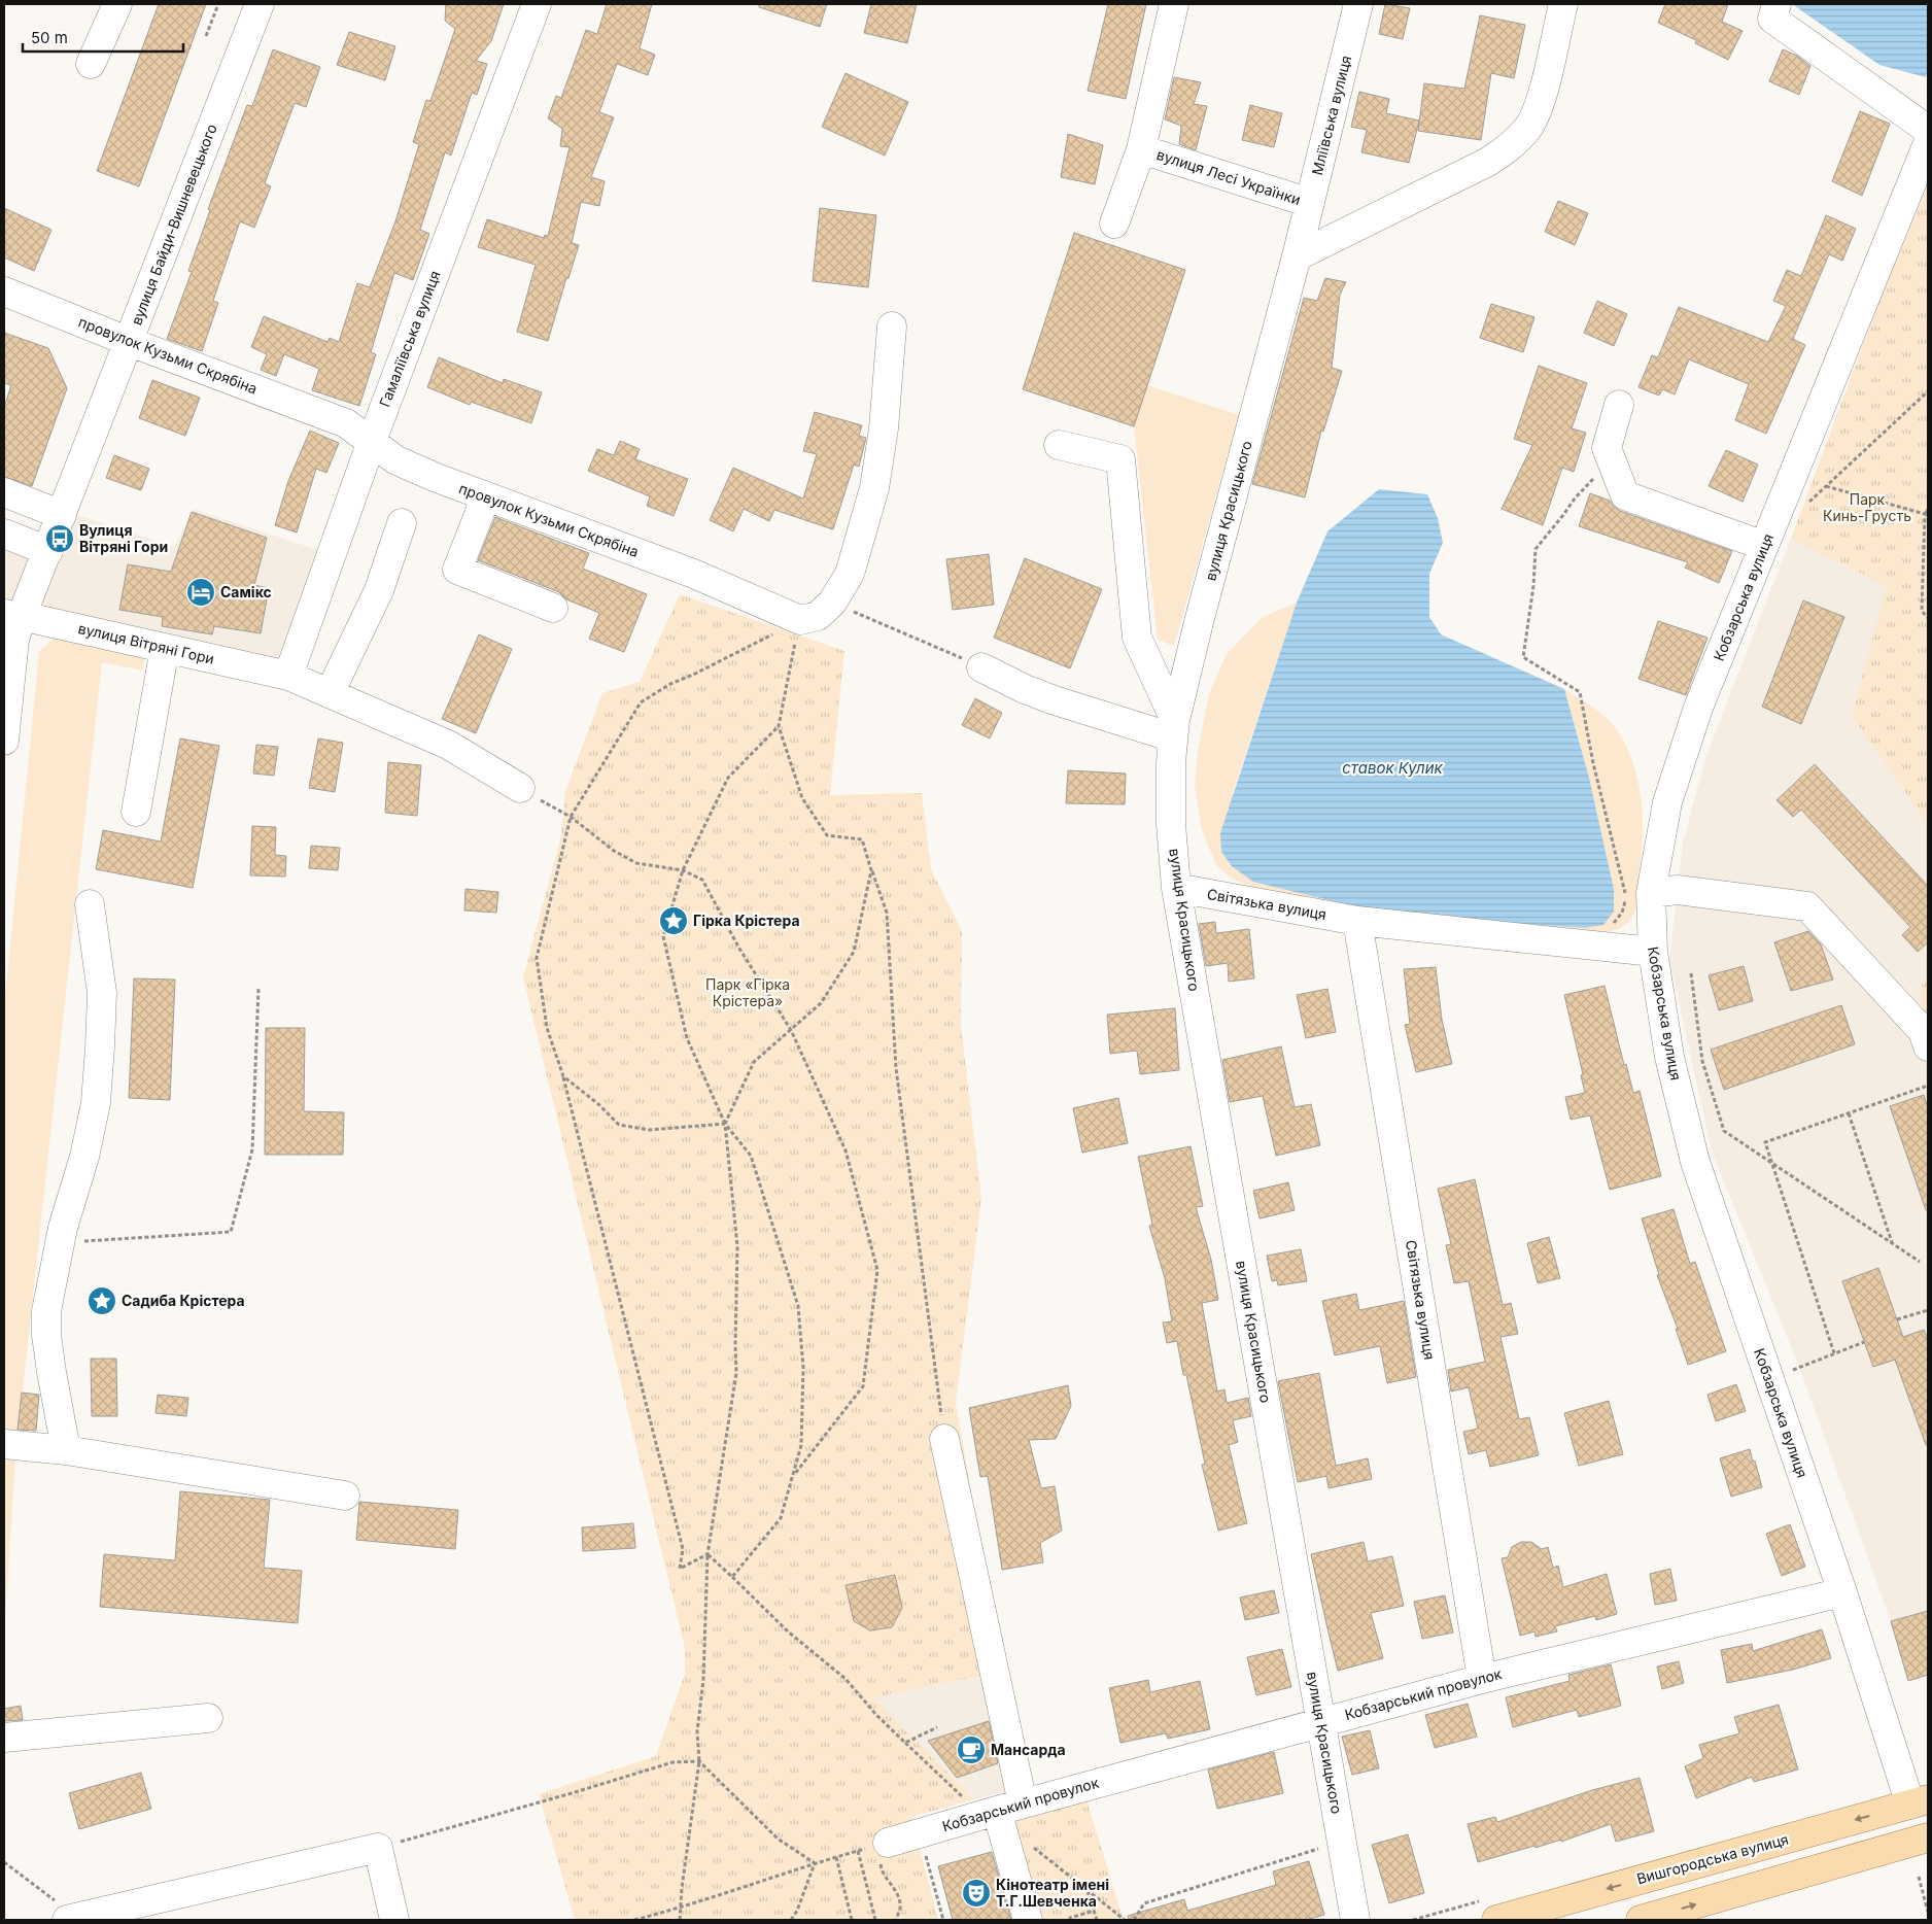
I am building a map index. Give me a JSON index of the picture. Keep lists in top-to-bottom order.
{
  "streets": {
    "main road": ["Вишгородська вулиця"],
    "street": [
      "Мліївська вулиця",
      "вулиця Лесі Українки",
      "вулиця Байди-Вишневецького",
      "Гамаліївська вулиця",
      "провулок Кузьми Скрябіна",
      "вулиця Красицького",
      "Кобзарська вулиця",
      "вулиця Вітряні Гори",
      "Світязька вулиця",
      "Кобзарський провулок"
    ]
  },
  "crossings": [
    ["Мліївська вулиця", "вулиця Лесі Українки"],
    ["Мліївська вулиця", "вулиця Красицького"],
    ["вулиця Байди-Вишневецького", "провулок Кузьми Скрябіна"],
    ["вулиця Байди-Вишневецького", "вулиця Вітряні Гори"],
    ["Гамаліївська вулиця", "провулок Кузьми Скрябіна"],
    ["Гамаліївська вулиця", "вулиця Вітряні Гори"],
    ["вулиця Красицького", "Світязька вулиця"],
    ["вулиця Красицького", "Кобзарський провулок"],
    ["Кобзарська вулиця", "Світязька вулиця"],
    ["Кобзарська вулиця", "Кобзарський провулок"],
    ["Кобзарська вулиця", "Вишгородська вулиця"],
    ["Світязька вулиця", "Кобзарський провулок"]
  ],
  "water": ["ставок Кулик"],
  "parks": ["Парк Кинь-Грусть", "Парк «Гірка Крістера»"],
  "places": {
    "bus stop": ["Вулиця Вітряні Гори"],
    "hotel": ["Самікс"],
    "place": ["Гірка Крістера", "Садиба Крістера"],
    "cafe": ["Мансарда"],
    "theatre": ["Кінотеатр імені Т.Г.Шевченка"]
  },
  "scale_bar": "50 m"
}
